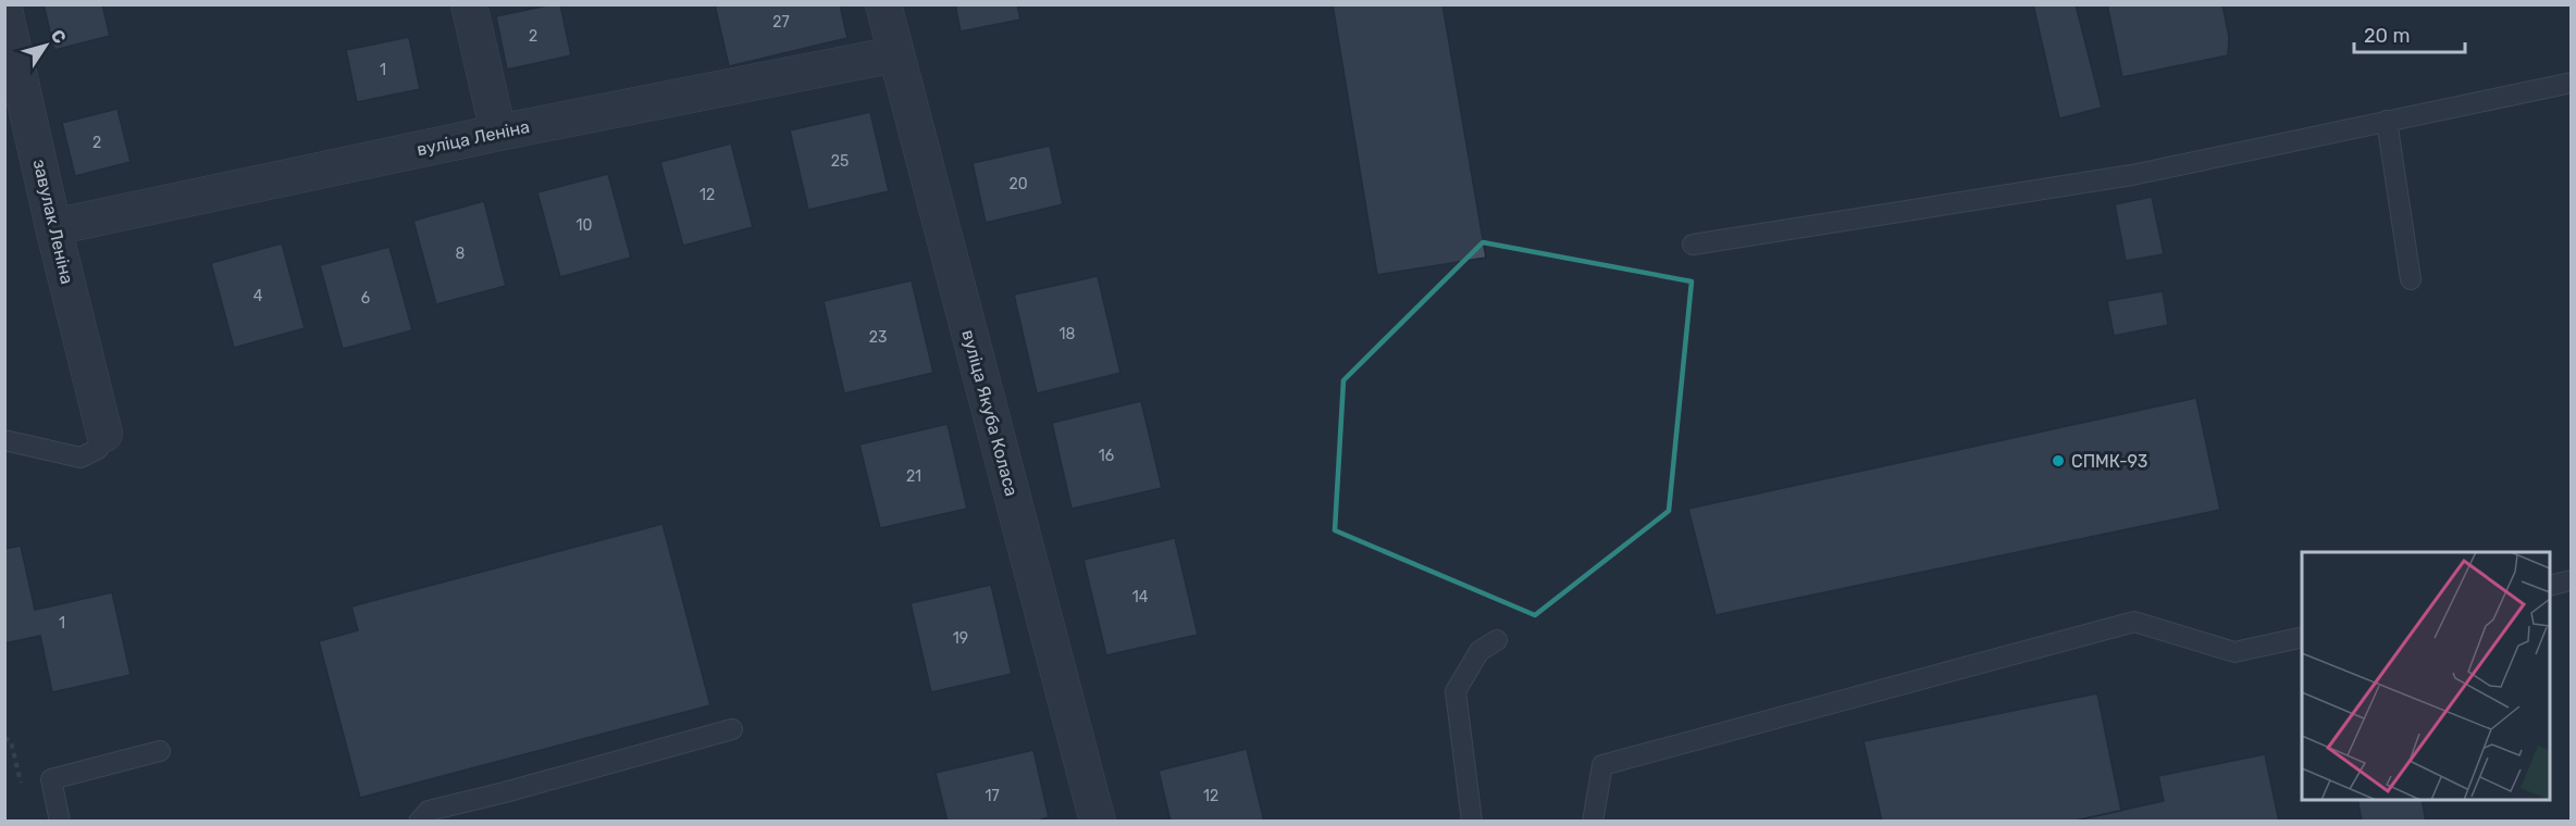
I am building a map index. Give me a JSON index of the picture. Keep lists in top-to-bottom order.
{
  "streets": {
    "street": ["вуліца Леніна", "завулак Леніна", "вуліца Якуба Коласа"]
  },
  "crossings": [
    ["вуліца Леніна", "завулак Леніна"],
    ["вуліца Леніна", "вуліца Якуба Коласа"]
  ],
  "places": ["СПМК-93"],
  "house_numbers": [
    "27",
    "2",
    "1",
    "2",
    "25",
    "20",
    "12",
    "10",
    "8",
    "4",
    "6",
    "18",
    "23",
    "16",
    "21",
    "14",
    "1",
    "19",
    "17",
    "12"
  ],
  "scale_bar": "20 m",
  "north": "top right"
}
